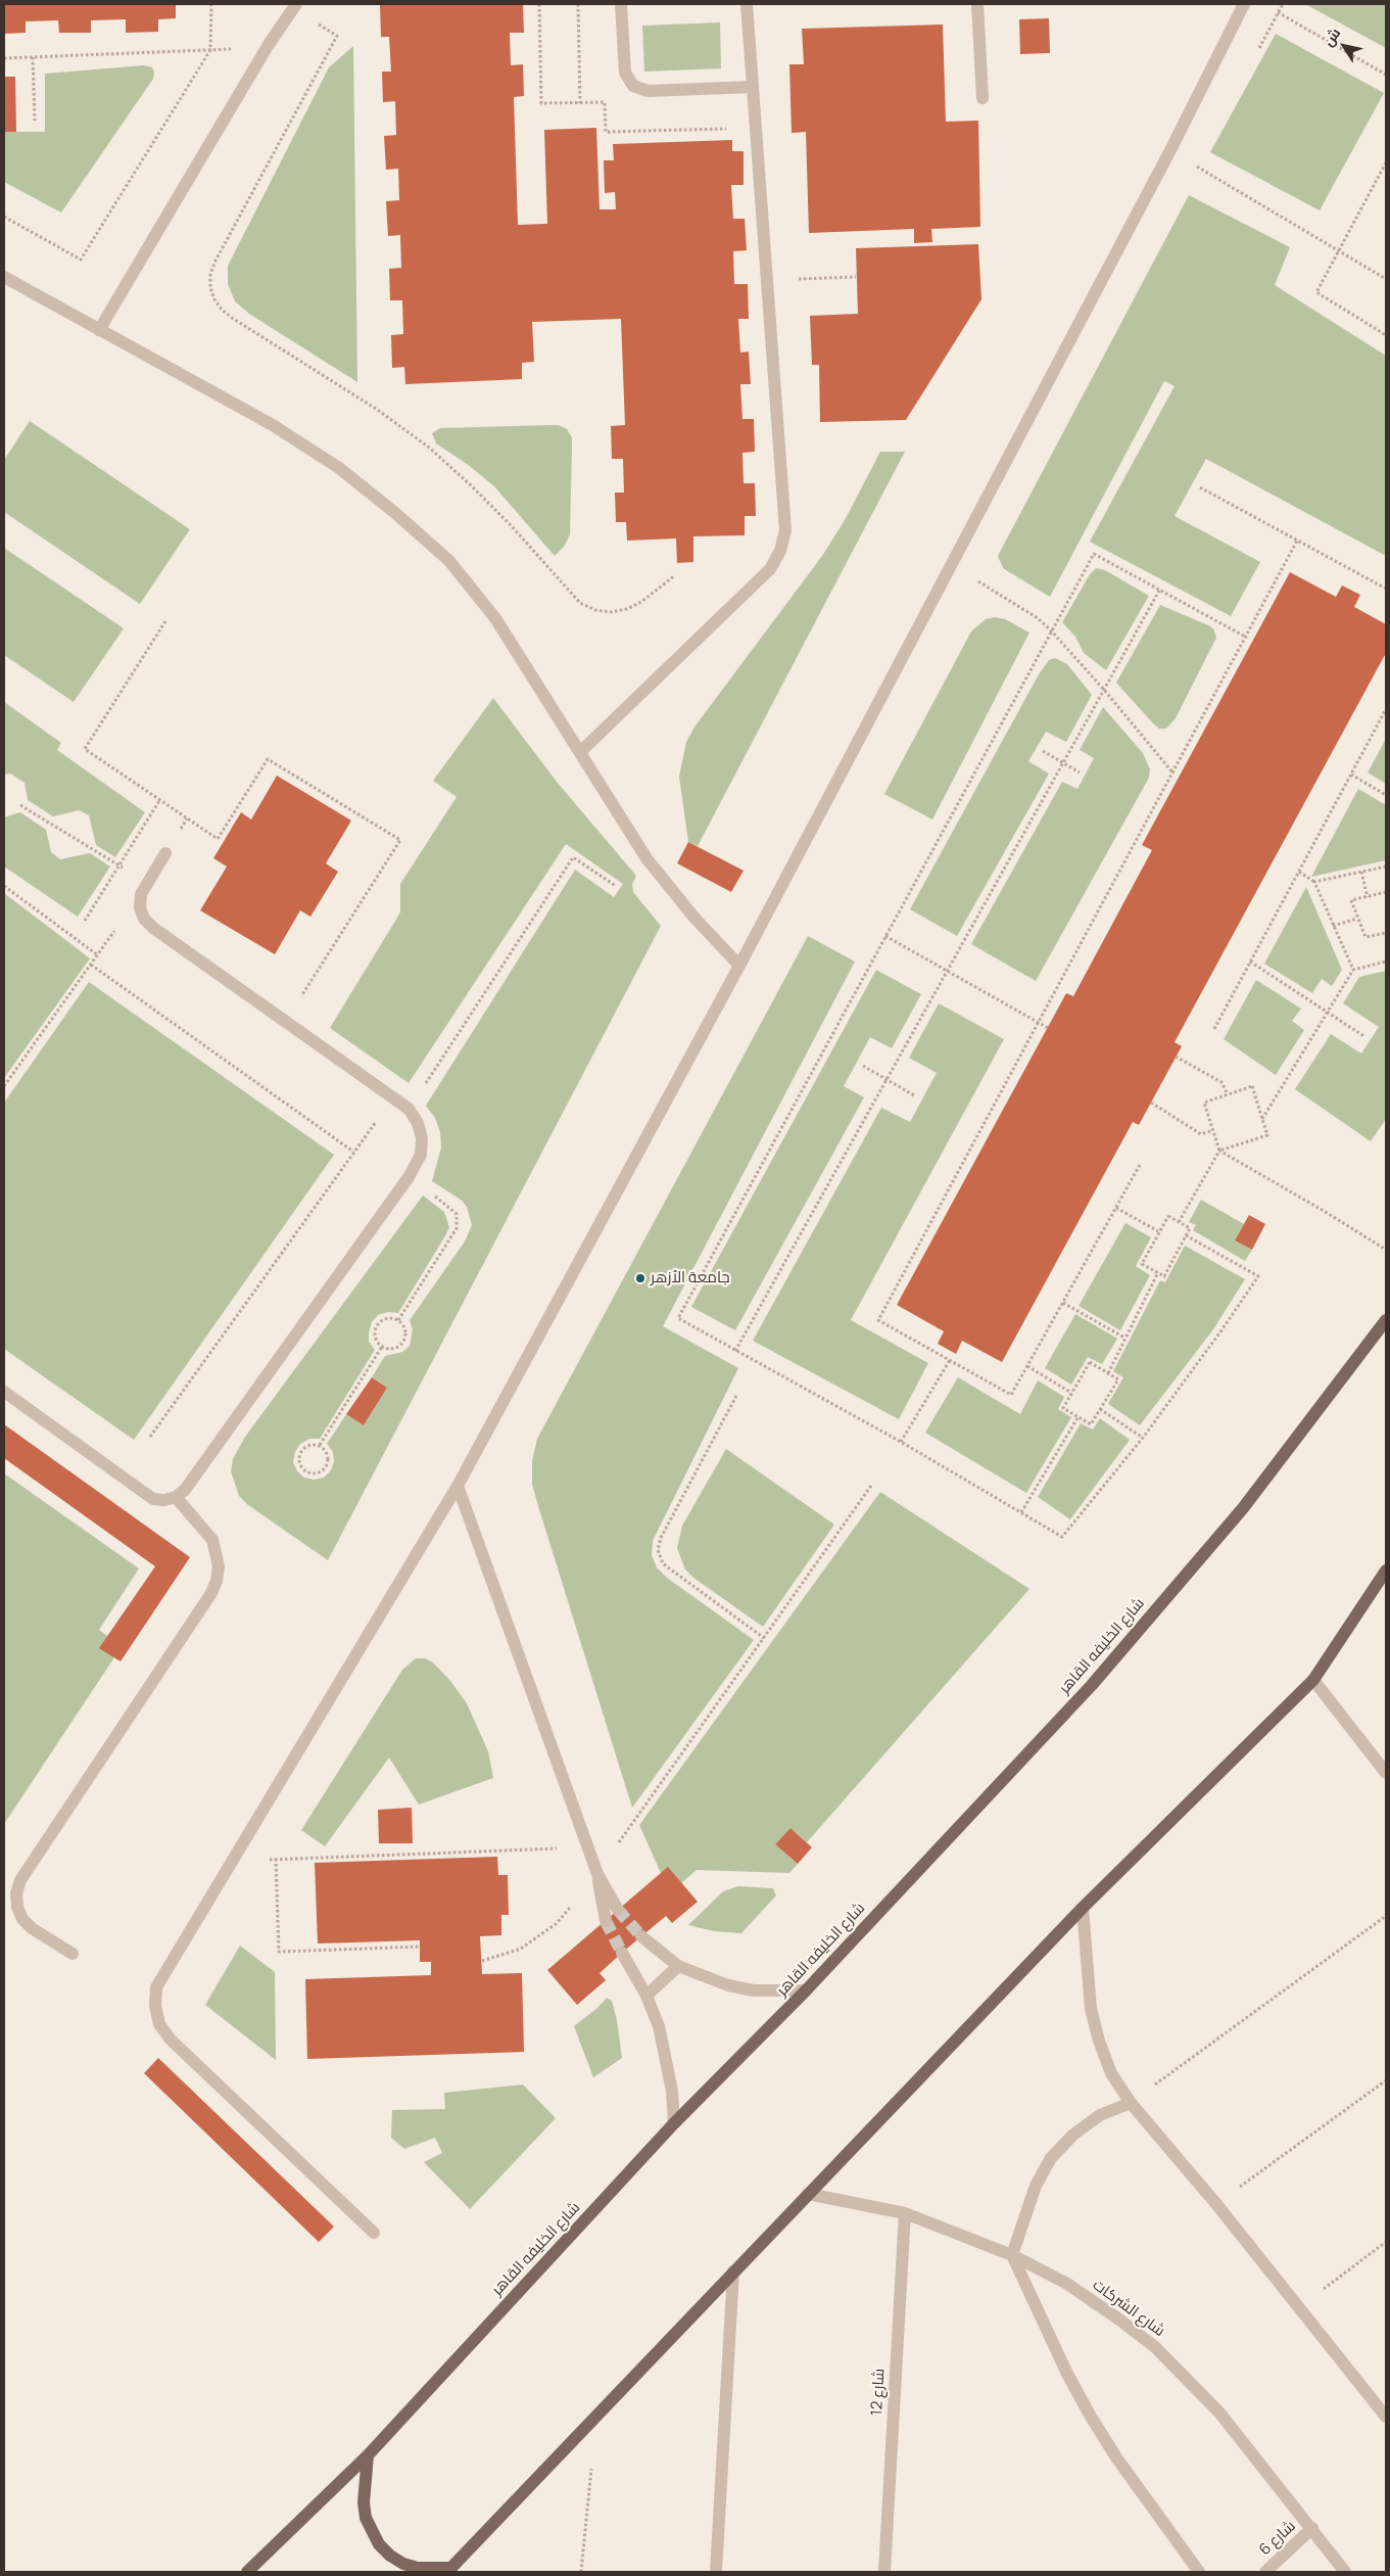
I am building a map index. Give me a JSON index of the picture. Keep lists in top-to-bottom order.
{
  "streets": {
    "main road": ["شارع الخليفه القاهر"],
    "street": ["شارع الشركات", "شارع 12", "شارع 6"]
  },
  "crossings": [
    ["شارع الشركات", "شارع 12"],
    ["شارع الشركات", "شارع 6"]
  ],
  "places": ["جامعة الأزهر"],
  "north": "top left"
}
